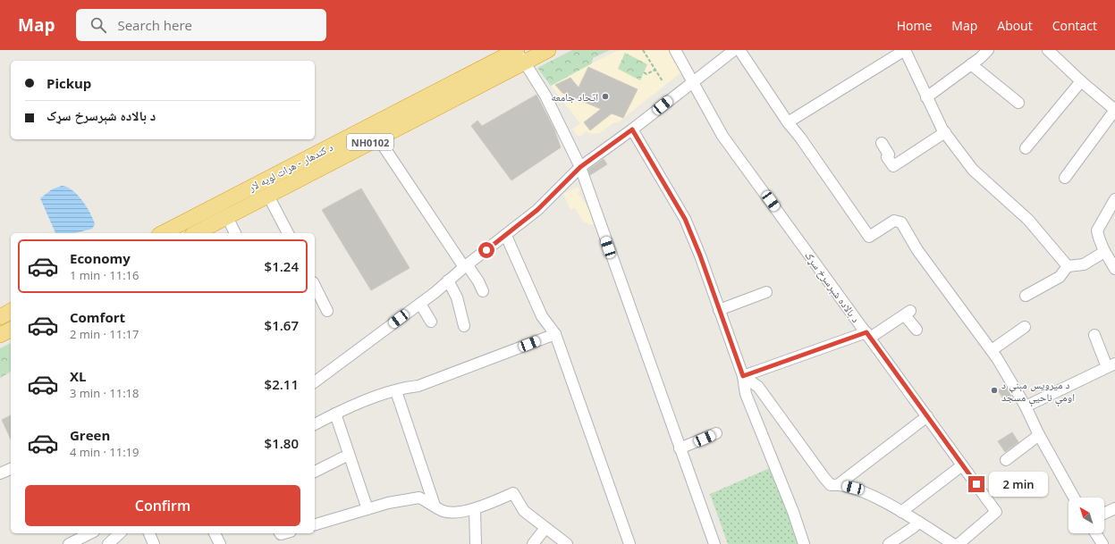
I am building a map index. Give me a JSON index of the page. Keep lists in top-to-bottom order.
{
  "streets": {
    "highway": ["NH0102", "د کندهار - هرات لويه لار"],
    "street": ["د بالاده شېرسرخ سړک"]
  },
  "places": ["اتحاد جامعه", "د ميرویس مېنې د اومې ناحيې مسجد"],
  "north": "top left",
  "page": {
    "header": "Map",
    "search": "Search here",
    "nav": [
      "Home",
      "Map",
      "About",
      "Contact"
    ],
    "banner": ["Pickup", "د بالاده شېرسرخ سړک"],
    "list": [
      {
        "name": "Economy",
        "note": "1 min · 11:16",
        "value": "$1.24"
      },
      {
        "name": "Comfort",
        "note": "2 min · 11:17",
        "value": "$1.67"
      },
      {
        "name": "XL",
        "note": "3 min · 11:18",
        "value": "$2.11"
      },
      {
        "name": "Green",
        "note": "4 min · 11:19",
        "value": "$1.80"
      }
    ],
    "bubble": "2 min",
    "buttons": "Confirm"
  }
}
